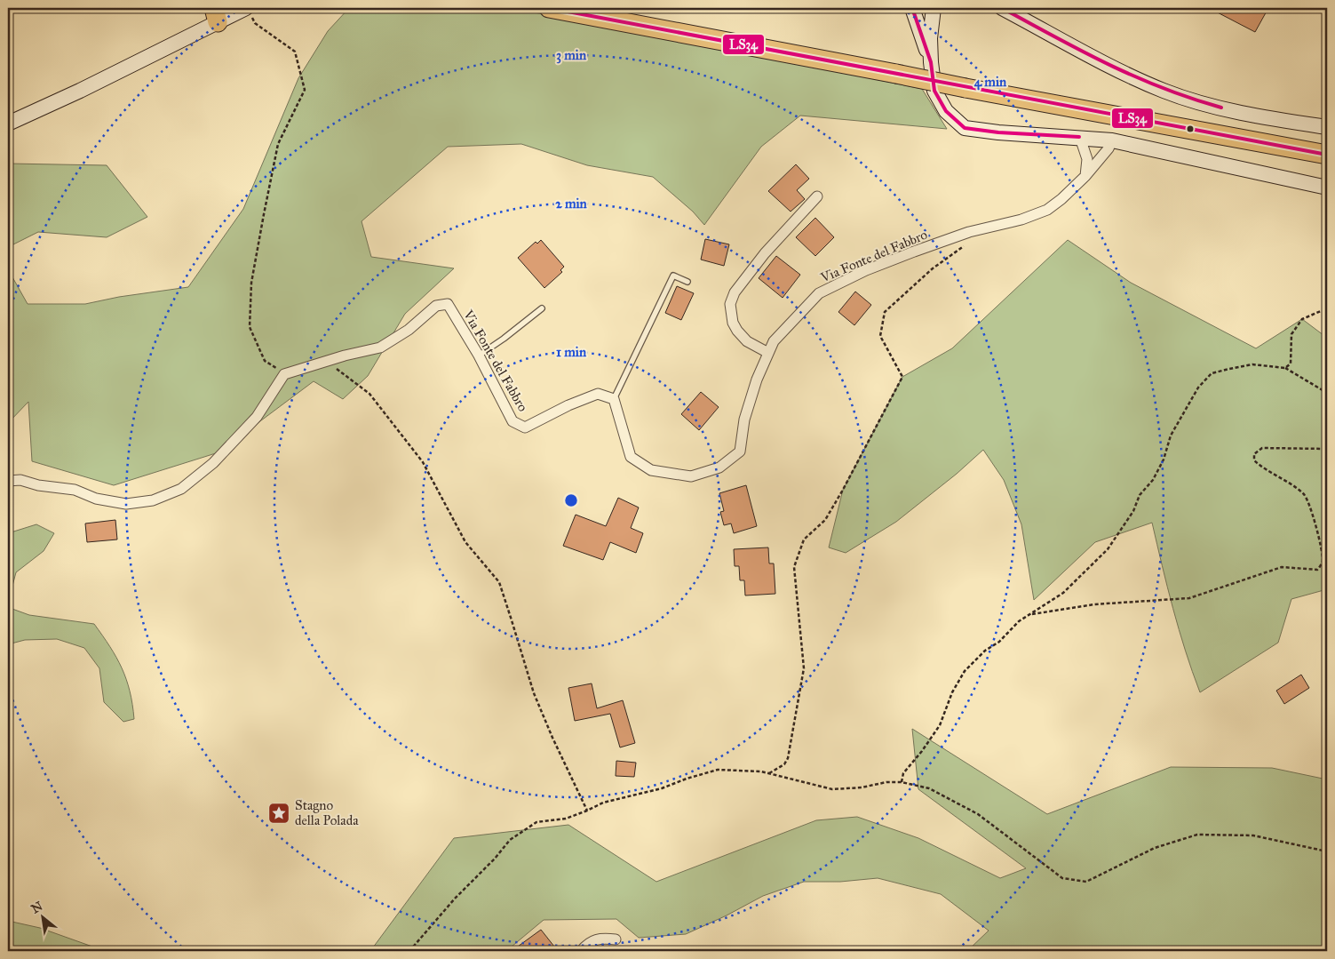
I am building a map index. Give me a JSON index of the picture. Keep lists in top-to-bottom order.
{
  "streets": {
    "street": ["Via Fonte del Fabbro"]
  },
  "places": {
    "place": ["Stagno della Polada"]
  },
  "lines": ["transit line LS34"],
  "north": "top left",
  "rings": [
    "3 min",
    "4 min",
    "2 min",
    "1 min"
  ]
}
